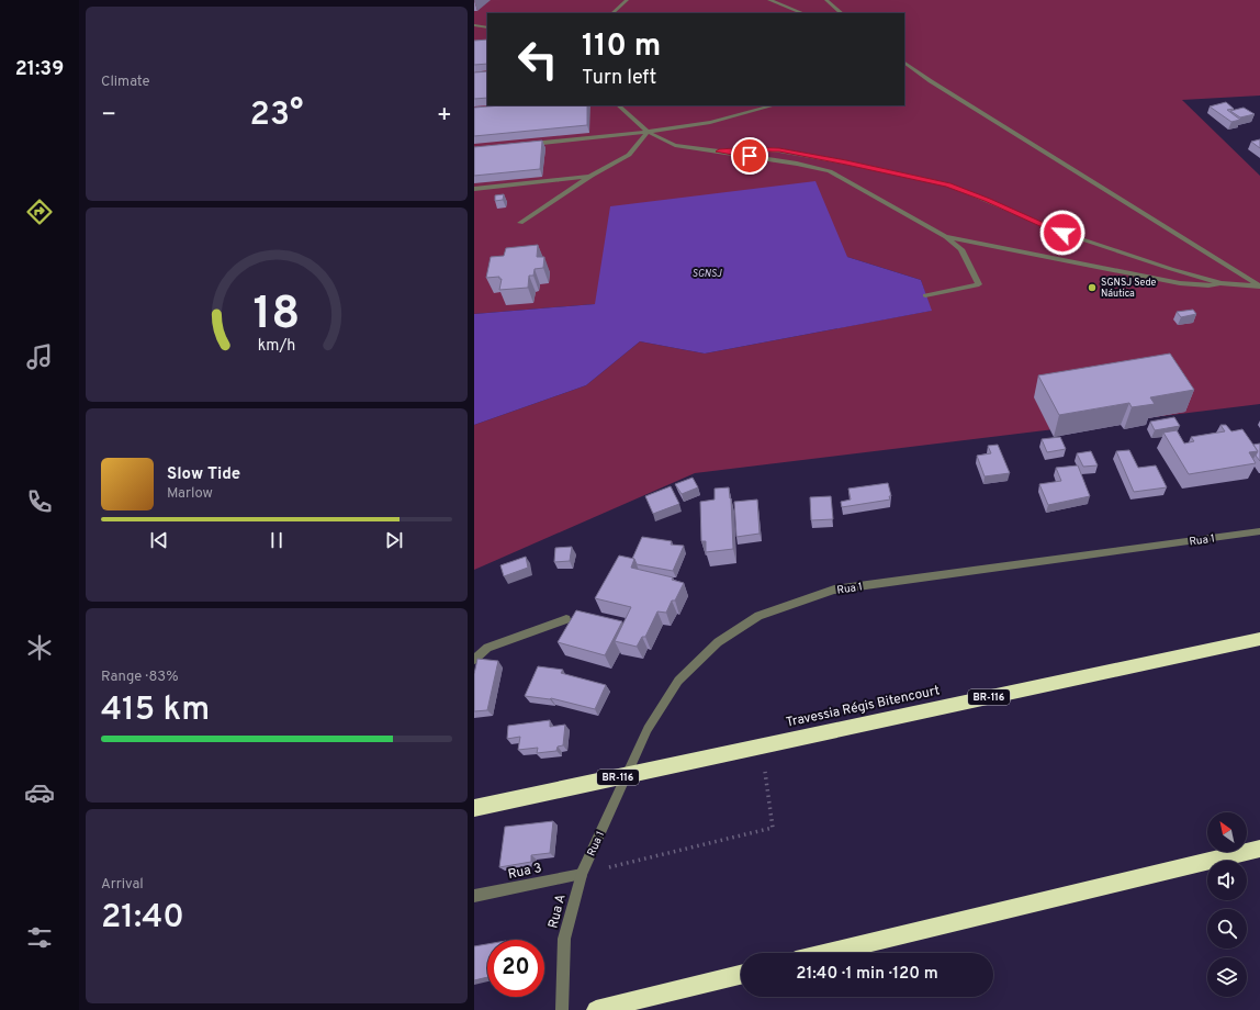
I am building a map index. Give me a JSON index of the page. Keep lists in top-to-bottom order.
{
  "streets": {
    "highway": ["BR-116", "Travessia Régis Bitencourt"],
    "street": ["Rua 1", "Rua 3", "Rua A"]
  },
  "crossings": [
    ["Rua 1", "Rua 3"],
    ["Rua 1", "Rua A"],
    ["Rua 3", "Rua A"]
  ],
  "water": ["SGNSJ"],
  "places": ["SGNSJ Sede Náutica"],
  "north": "top left",
  "page": {
    "tabs": "21:39",
    "tile": [
      "Climate",
      ["Range · 83%", "415 km"],
      ["Arrival", "21:40"]
    ],
    "turn": ["110 m", "Turn left"],
    "heat": ["−", "23°", "+"],
    "song": ["Slow Tide", "Marlow"],
    "limit": "20",
    "trip": "21:40 · 1 min · 120 m",
    "gauge": ["18", "km/h"]
  }
}
